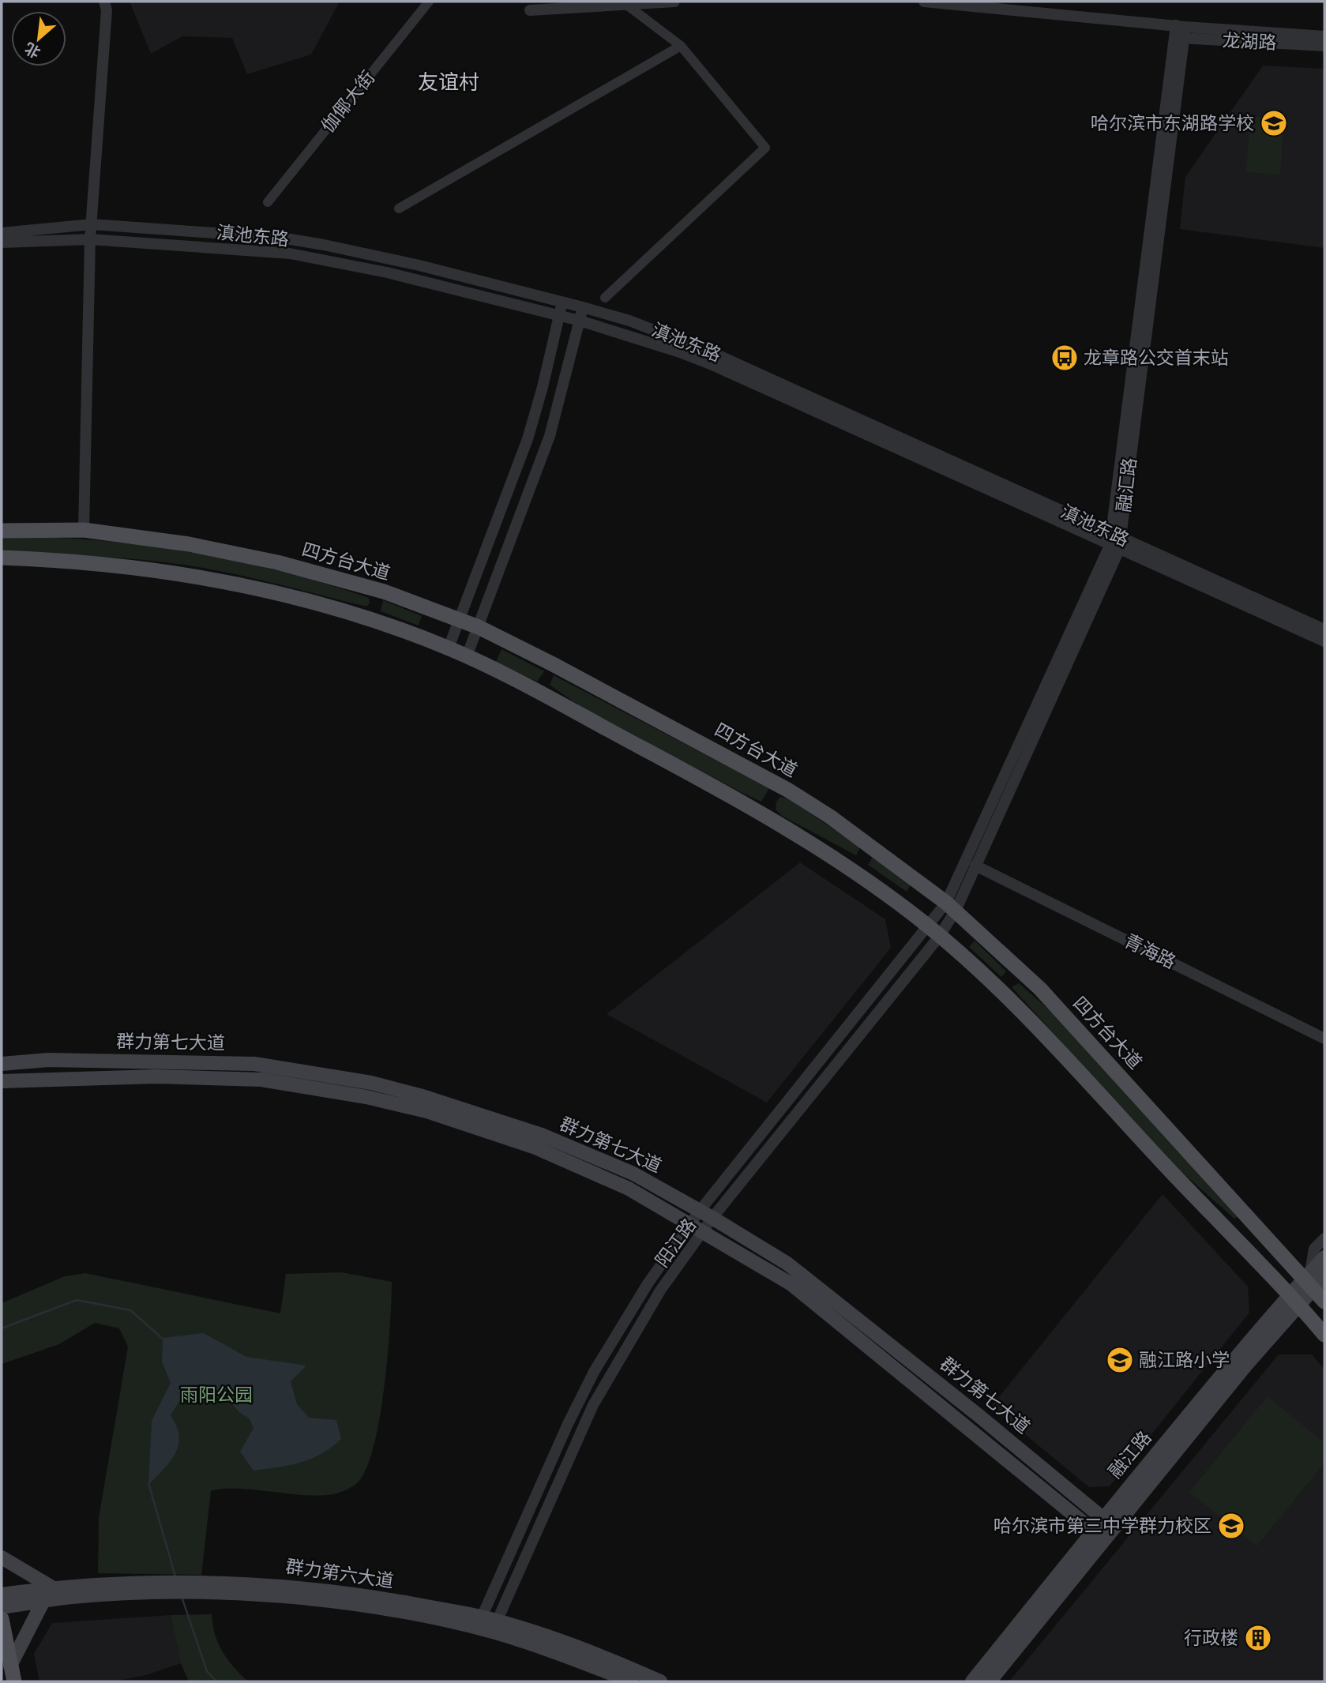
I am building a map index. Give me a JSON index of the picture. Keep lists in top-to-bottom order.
{
  "streets": {
    "main road": [
      "四方台大道",
      "群力第七大道",
      "融江路",
      "群力第六大道"
    ],
    "street": [
      "龙湖路",
      "伽倻大街",
      "滇池东路",
      "融汇路",
      "青海路",
      "阳江路"
    ]
  },
  "crossings": [
    ["龙湖路", "融汇路"],
    ["滇池东路", "融汇路"],
    ["融汇路", "四方台大道"],
    ["融汇路", "青海路"],
    ["融汇路", "阳江路"],
    ["四方台大道", "阳江路"],
    ["四方台大道", "融江路"],
    ["群力第七大道", "阳江路"],
    ["群力第七大道", "融江路"],
    ["阳江路", "群力第六大道"]
  ],
  "districts": ["友谊村"],
  "parks": ["雨阳公园"],
  "places": {
    "school or university": ["哈尔滨市东湖路学校", "融江路小学", "哈尔滨市第三中学群力校区"],
    "bus stop": ["龙章路公交首末站"],
    "building": ["行政楼"]
  },
  "north": "bottom left"
}
